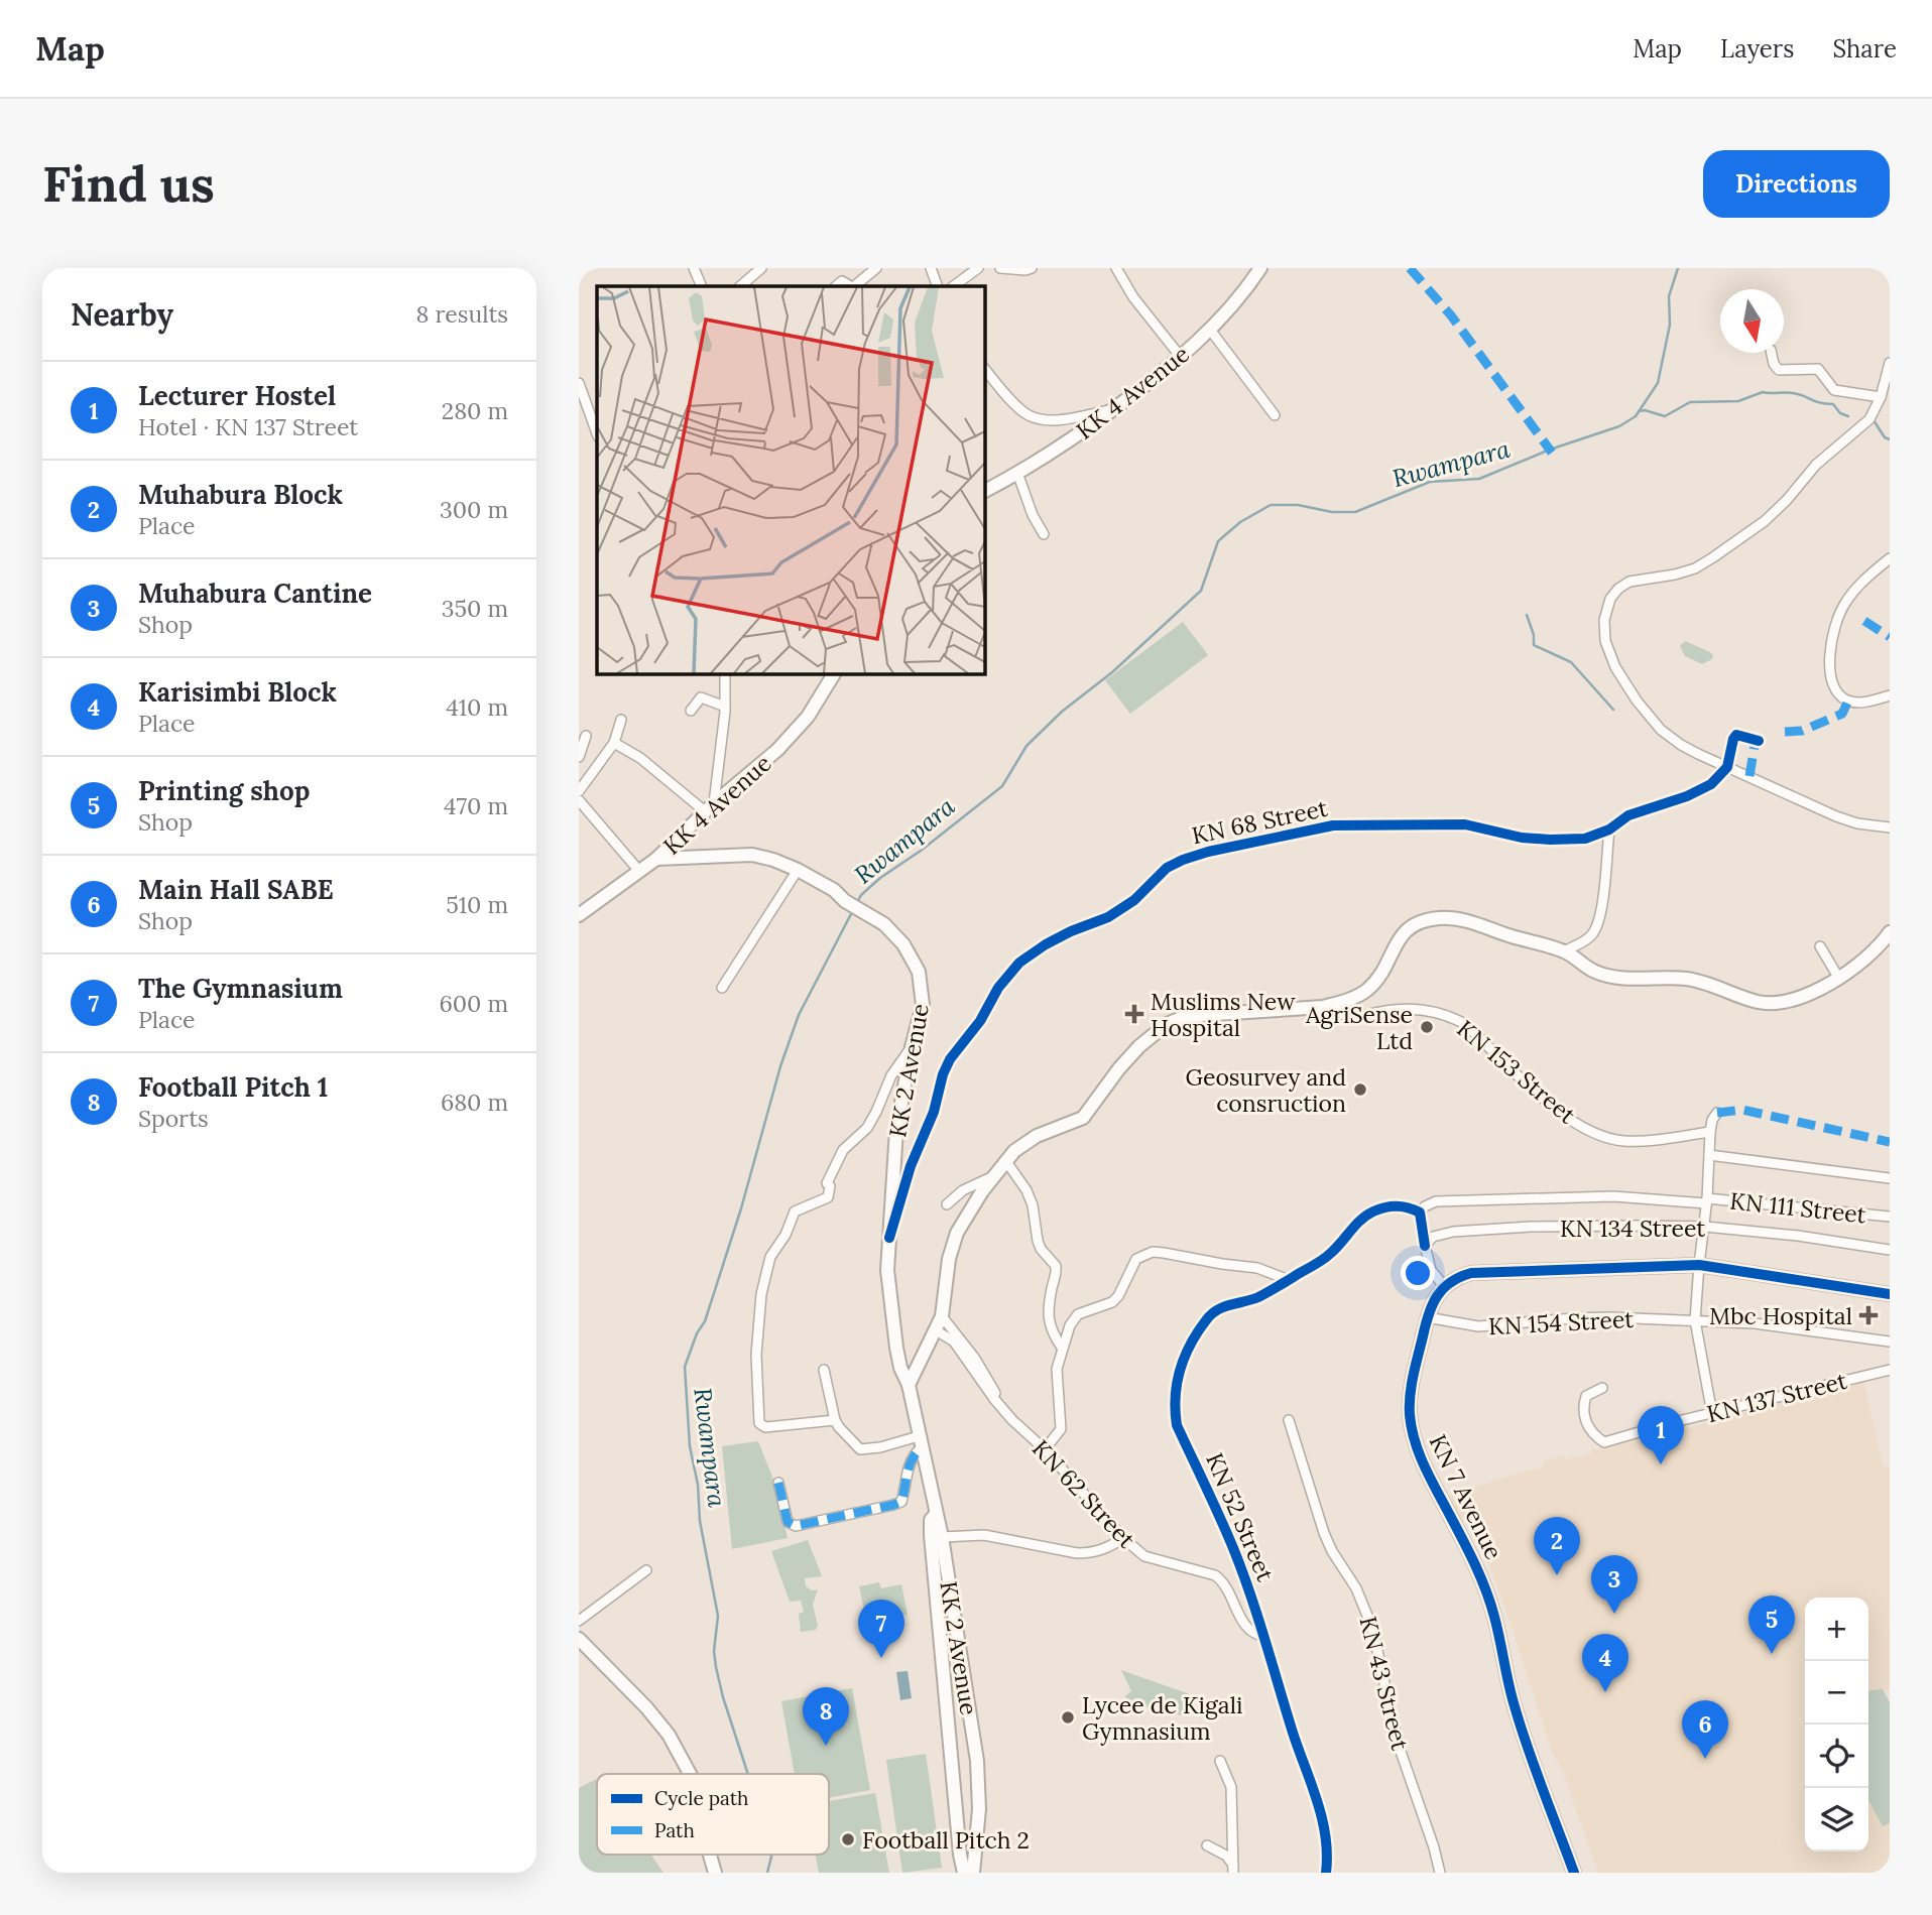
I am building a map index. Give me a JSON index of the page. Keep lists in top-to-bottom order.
{
  "streets": {
    "main road": ["KK 4 Avenue", "KK 2 Avenue", "KN 7 Avenue"],
    "street": [
      "KN 68 Street",
      "KN 153 Street",
      "KN 111 Street",
      "KN 134 Street",
      "KN 154 Street",
      "KN 137 Street",
      "KN 62 Street",
      "KN 52 Street",
      "KN 43 Street"
    ]
  },
  "crossings": [
    ["KK 4 Avenue", "KK 2 Avenue"],
    ["KN 68 Street", "KK 2 Avenue"],
    ["KN 111 Street", "KN 52 Street"],
    ["KN 154 Street", "KN 7 Avenue"],
    ["KN 62 Street", "KN 52 Street"]
  ],
  "water": ["Rwampara"],
  "places": {
    "health": ["Muslims New Hospital", "Mbc Hospital"],
    "other": [
      "AgriSense Ltd",
      "Geosurvey and consruction",
      "Lycee de Kigali Gymnasium",
      "Football Pitch 2"
    ]
  },
  "legend": ["Cycle path", "Path"],
  "north": "bottom",
  "page": {
    "header": "Map",
    "nav": ["Map", "Layers", "Share"],
    "buttons": "Directions",
    "title": "Find us",
    "heading": ["Nearby", "8 results"],
    "list": [
      {
        "mark": "1",
        "name": "Lecturer Hostel",
        "note": "Hotel · KN 137 Street",
        "value": "280 m"
      },
      {
        "mark": "2",
        "name": "Muhabura Block",
        "note": "Place",
        "value": "300 m"
      },
      {
        "mark": "3",
        "name": "Muhabura Cantine",
        "note": "Shop",
        "value": "350 m"
      },
      {
        "mark": "4",
        "name": "Karisimbi Block",
        "note": "Place",
        "value": "410 m"
      },
      {
        "mark": "5",
        "name": "Printing shop",
        "note": "Shop",
        "value": "470 m"
      },
      {
        "mark": "6",
        "name": "Main Hall SABE",
        "note": "Shop",
        "value": "510 m"
      },
      {
        "mark": "7",
        "name": "The Gymnasium",
        "note": "Place",
        "value": "600 m"
      },
      {
        "mark": "8",
        "name": "Football Pitch 1",
        "note": "Sports",
        "value": "680 m"
      }
    ],
    "pins": [
      "1",
      "2",
      "3",
      "5",
      "7",
      "4",
      "8",
      "6"
    ],
    "map_buttons": ["+", "−"]
  }
}
